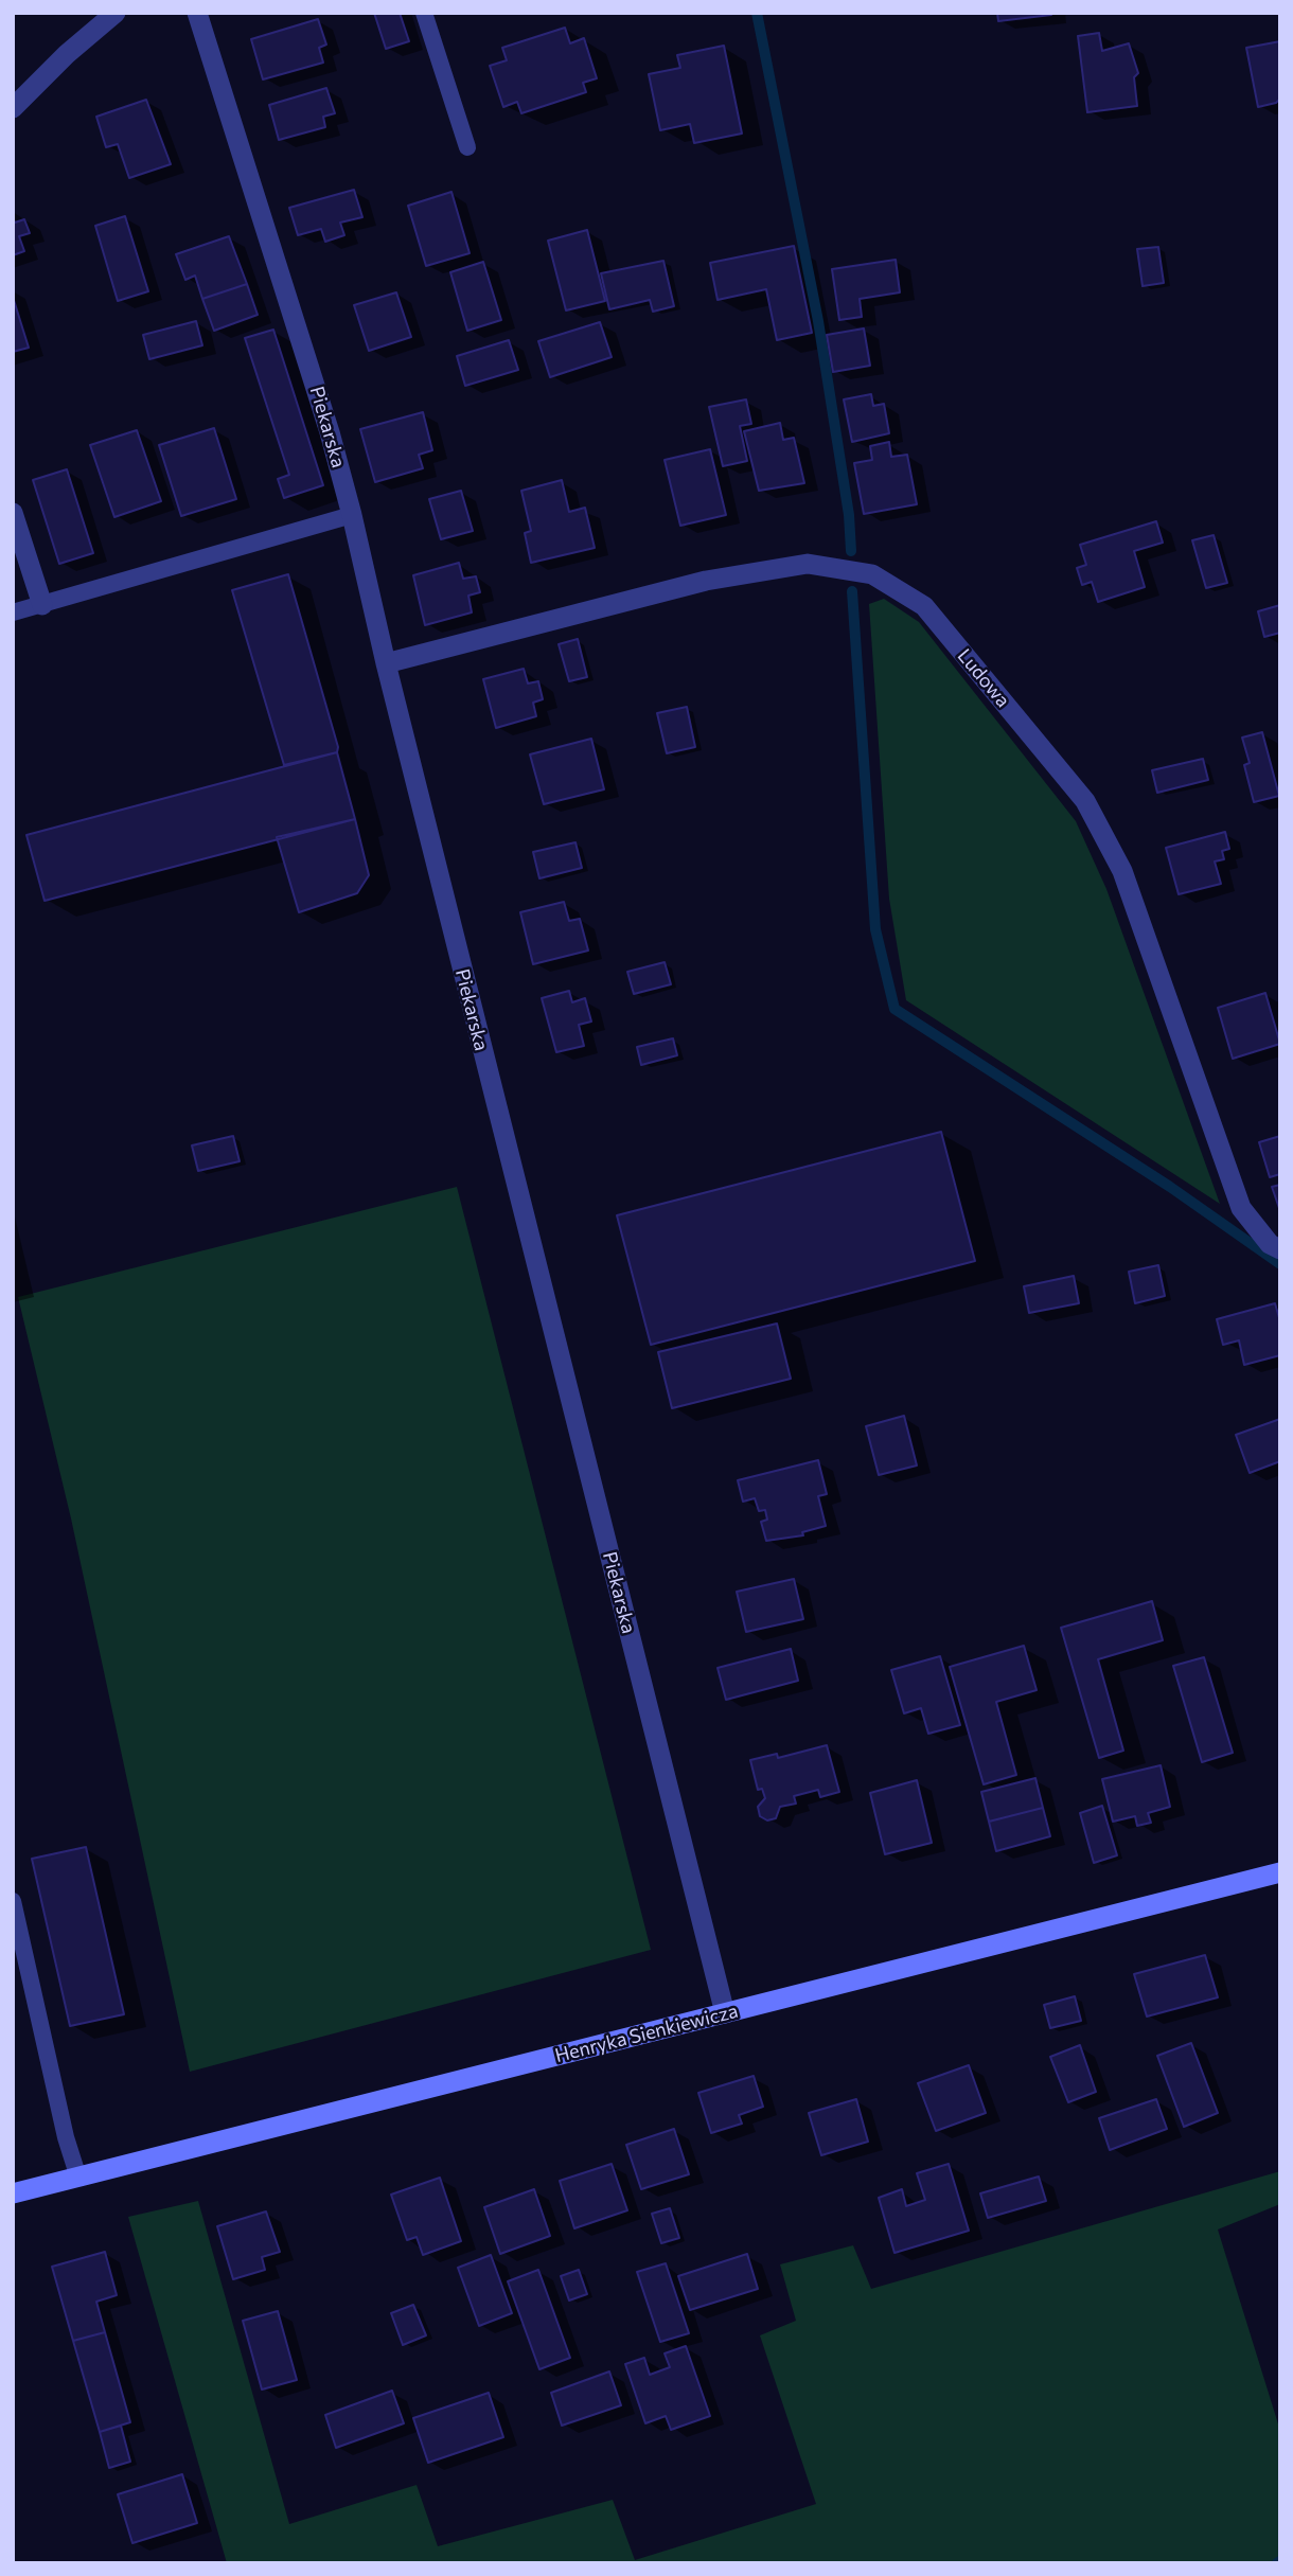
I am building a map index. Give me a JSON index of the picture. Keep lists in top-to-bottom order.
{
  "streets": {
    "main road": ["Henryka Sienkiewicza"],
    "street": ["Piekarska", "Ludowa"]
  },
  "crossings": [
    ["Piekarska", "Ludowa"],
    ["Piekarska", "Henryka Sienkiewicza"]
  ]
}
